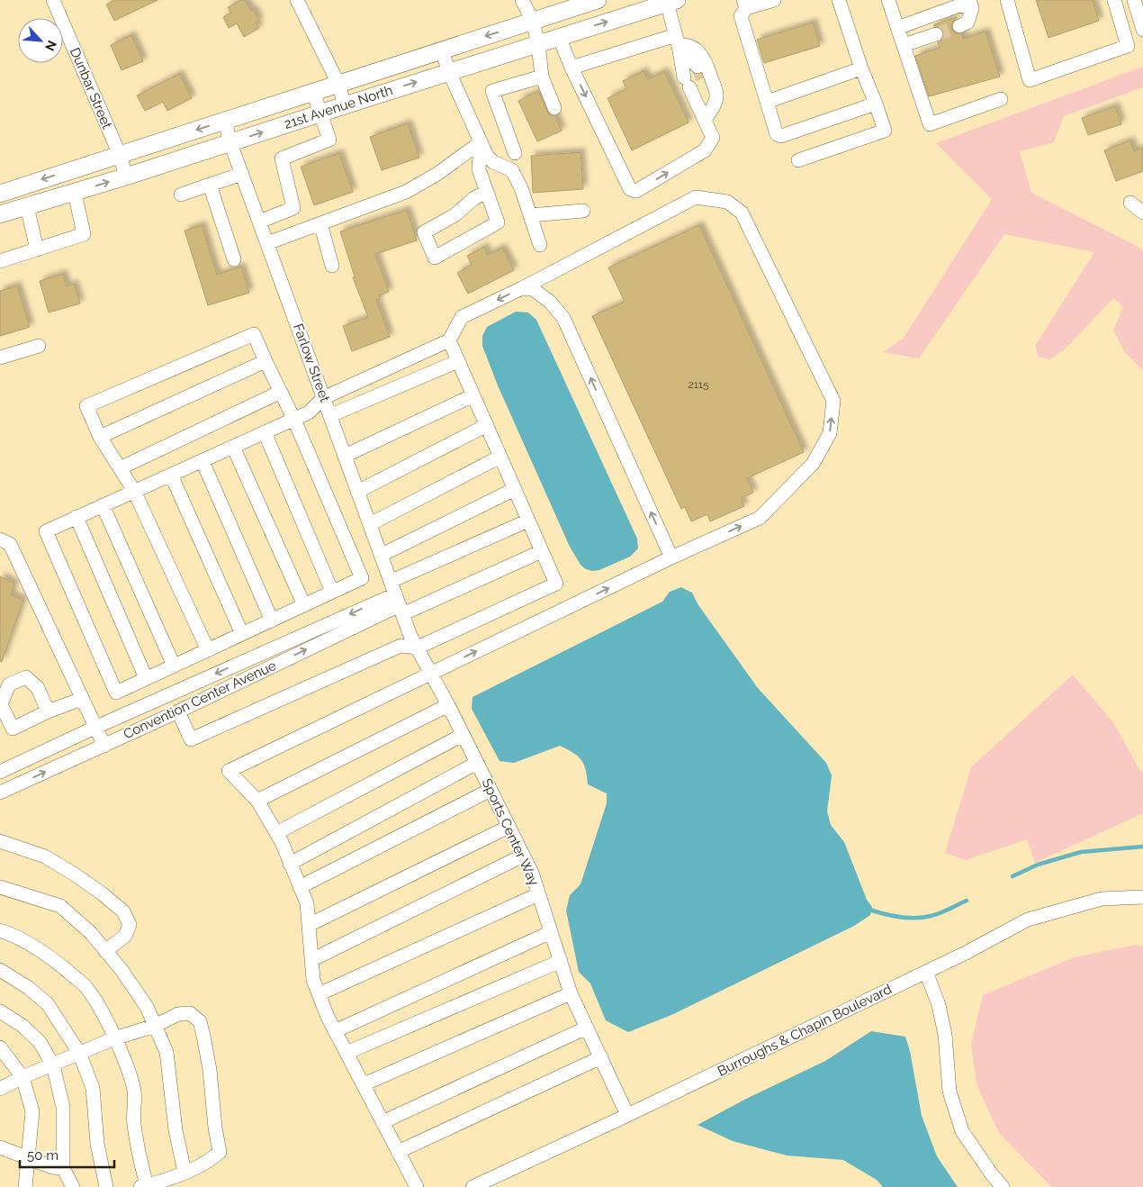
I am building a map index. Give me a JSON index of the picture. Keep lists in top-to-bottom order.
{
  "streets": {
    "main road": ["21st Avenue North"],
    "street": [
      "Dunbar Street",
      "Farlow Street",
      "Convention Center Avenue",
      "Sports Center Way",
      "Burroughs & Chapin Boulevard"
    ]
  },
  "crossings": [
    ["Dunbar Street", "21st Avenue North"],
    ["21st Avenue North", "Farlow Street"],
    ["Farlow Street", "Convention Center Avenue"],
    ["Farlow Street", "Sports Center Way"],
    ["Convention Center Avenue", "Sports Center Way"],
    ["Sports Center Way", "Burroughs & Chapin Boulevard"]
  ],
  "house_numbers": ["2115"],
  "scale_bar": "50 m",
  "north": "bottom right"
}
